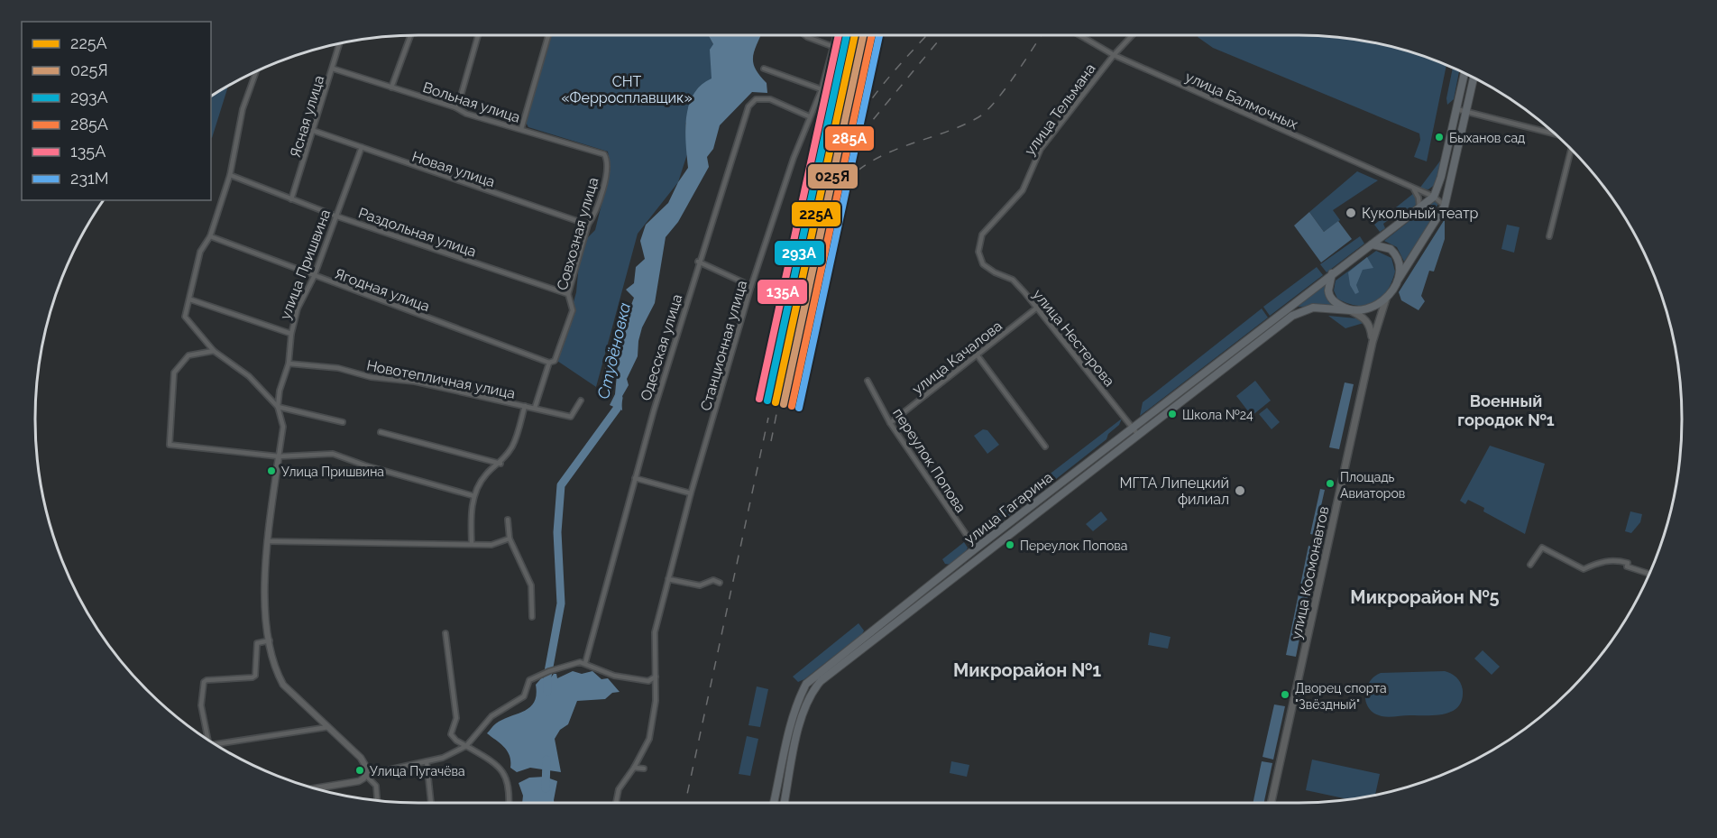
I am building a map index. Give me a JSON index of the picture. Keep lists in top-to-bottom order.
{
  "streets": {
    "main road": ["улица Гагарина", "улица Космонавтов"],
    "street": [
      "улица Балмочных",
      "Вольная улица",
      "улица Тельмана",
      "Ясная улица",
      "Новая улица",
      "Раздольная улица",
      "Совхозная улица",
      "улица Пришвина",
      "Ягодная улица",
      "улица Нестерова",
      "Станционная улица",
      "Одесская улица",
      "улица Качалова",
      "Новотепличная улица",
      "переулок Попова"
    ]
  },
  "crossings": [
    ["улица Балмочных", "улица Тельмана"],
    ["Вольная улица", "Ясная улица"],
    ["Вольная улица", "Совхозная улица"],
    ["улица Тельмана", "улица Нестерова"],
    ["Ясная улица", "Новая улица"],
    ["Ясная улица", "Раздольная улица"],
    ["Новая улица", "Совхозная улица"],
    ["Новая улица", "улица Пришвина"],
    ["Раздольная улица", "Совхозная улица"],
    ["Раздольная улица", "улица Пришвина"],
    ["Совхозная улица", "Ягодная улица"],
    ["Совхозная улица", "Новотепличная улица"],
    ["улица Пришвина", "Ягодная улица"],
    ["улица Пришвина", "Новотепличная улица"],
    ["улица Нестерова", "улица Качалова"],
    ["улица Нестерова", "улица Гагарина"],
    ["Станционная улица", "Одесская улица"],
    ["улица Качалова", "переулок Попова"],
    ["переулок Попова", "улица Гагарина"],
    ["улица Гагарина", "улица Космонавтов"]
  ],
  "districts": ["Военный городок №1", "Микрорайон №5", "Микрорайон №1"],
  "water": ["Студёновка"],
  "parks": ["СНТ «Ферросплавщик»"],
  "places": [
    "Быханов сад",
    "Кукольный театр",
    "Школа №24",
    "Улица Пришвина",
    "Площадь Авиаторов",
    "МГТА Липецкий филиал",
    "Переулок Попова",
    "Дворец спорта \"Звёздный\"",
    "Улица Пугачёва"
  ],
  "lines": [
    "transit line 225А",
    "transit line 025Я",
    "transit line 293А",
    "transit line 285А",
    "transit line 135А",
    "transit line 231М"
  ],
  "legend": [
    "225А",
    "025Я",
    "293А",
    "285А",
    "135А",
    "231М"
  ]
}
